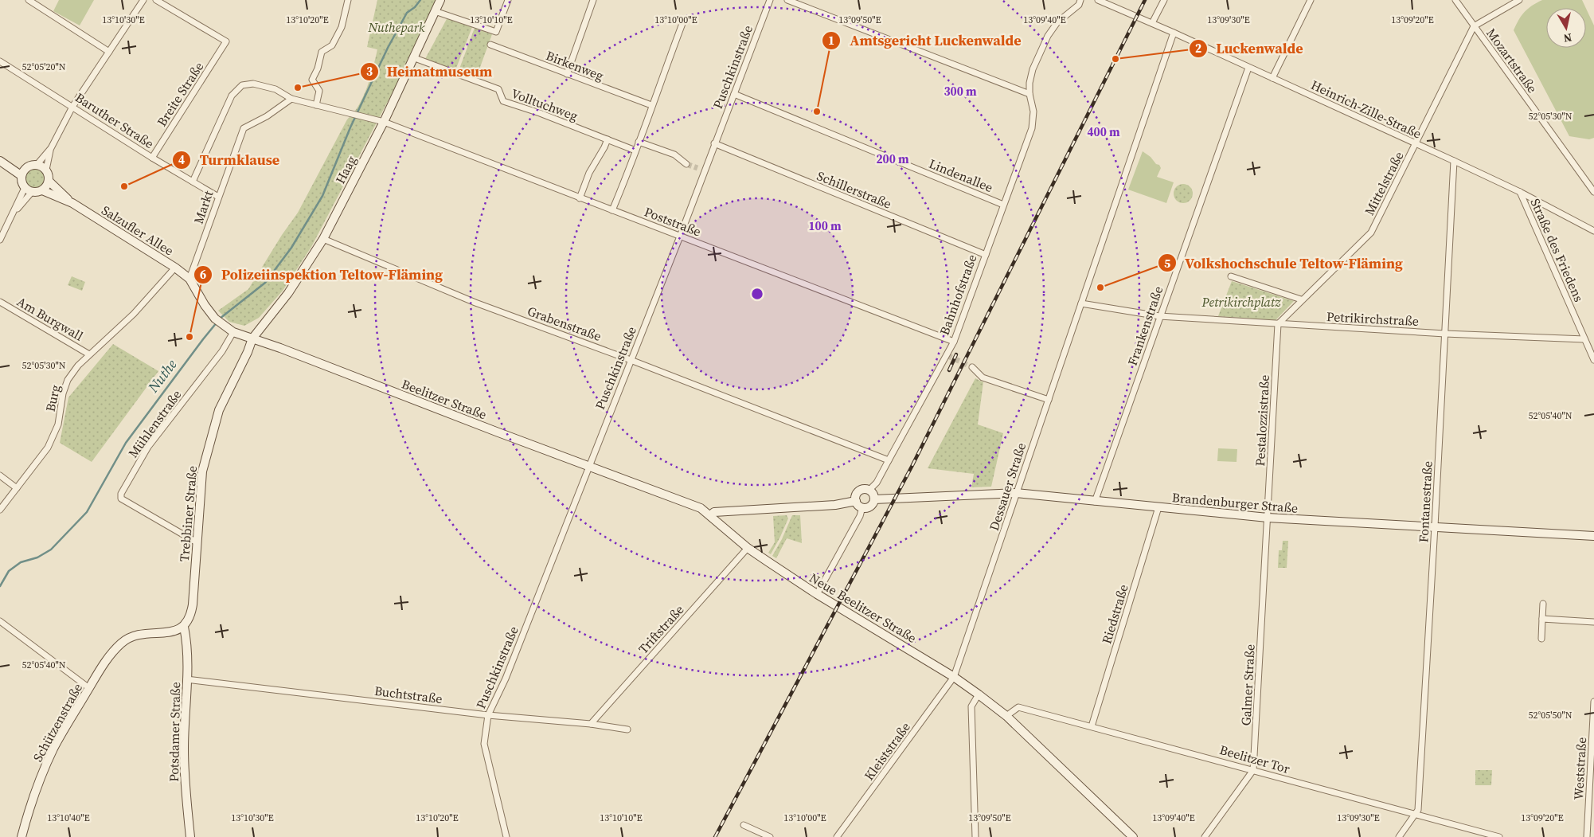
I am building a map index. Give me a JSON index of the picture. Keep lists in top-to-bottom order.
{
  "streets": {
    "main road": [
      "Haag",
      "Salzufler Allee",
      "Beelitzer Straße",
      "Brandenburger Straße",
      "Trebbiner Straße",
      "Neue Beelitzer Straße",
      "Schützenstraße",
      "Potsdamer Straße"
    ],
    "street": [
      "Mozartstraße",
      "Birkenweg",
      "Puschkinstraße",
      "Breite Straße",
      "Volltuchweg",
      "Heinrich-Zille-Straße",
      "Baruther Straße",
      "Lindenallee",
      "Mittelstraße",
      "Schillerstraße",
      "Markt",
      "Poststraße",
      "Straße des Friedens",
      "Bahnhofstraße",
      "Am Burgwall",
      "Petrikirchstraße",
      "Grabenstraße",
      "Frankenstraße",
      "Burg",
      "Pestalozzistraße",
      "Mühlenstraße",
      "Dessauer Straße",
      "Fontanestraße",
      "Riedstraße",
      "Triftstraße",
      "Galmer Straße",
      "Buchtstraße",
      "Kleiststraße",
      "Beelitzer Tor",
      "Weststraße"
    ]
  },
  "crossings": [
    ["Mozartstraße", "Mittelstraße"],
    ["Puschkinstraße", "Lindenallee"],
    ["Puschkinstraße", "Schillerstraße"],
    ["Puschkinstraße", "Poststraße"],
    ["Puschkinstraße", "Grabenstraße"],
    ["Puschkinstraße", "Beelitzer Straße"],
    ["Puschkinstraße", "Buchtstraße"],
    ["Breite Straße", "Baruther Straße"],
    ["Volltuchweg", "Haag"],
    ["Heinrich-Zille-Straße", "Mittelstraße"],
    ["Heinrich-Zille-Straße", "Straße des Friedens"],
    ["Heinrich-Zille-Straße", "Frankenstraße"],
    ["Heinrich-Zille-Straße", "Dessauer Straße"],
    ["Heinrich-Zille-Straße", "Fontanestraße"],
    ["Baruther Straße", "Markt"],
    ["Haag", "Markt"],
    ["Haag", "Poststraße"],
    ["Haag", "Grabenstraße"],
    ["Haag", "Beelitzer Straße"],
    ["Haag", "Trebbiner Straße"],
    ["Lindenallee", "Bahnhofstraße"],
    ["Mittelstraße", "Petrikirchstraße"],
    ["Mittelstraße", "Pestalozzistraße"],
    ["Schillerstraße", "Bahnhofstraße"],
    ["Markt", "Poststraße"],
    ["Markt", "Salzufler Allee"],
    ["Markt", "Beelitzer Straße"],
    ["Poststraße", "Bahnhofstraße"],
    ["Salzufler Allee", "Burg"],
    ["Salzufler Allee", "Beelitzer Straße"],
    ["Straße des Friedens", "Petrikirchstraße"],
    ["Bahnhofstraße", "Grabenstraße"],
    ["Bahnhofstraße", "Brandenburger Straße"],
    ["Am Burgwall", "Burg"],
    ["Petrikirchstraße", "Frankenstraße"],
    ["Petrikirchstraße", "Pestalozzistraße"],
    ["Petrikirchstraße", "Fontanestraße"],
    ["Frankenstraße", "Brandenburger Straße"],
    ["Beelitzer Straße", "Mühlenstraße"],
    ["Beelitzer Straße", "Trebbiner Straße"],
    ["Beelitzer Straße", "Neue Beelitzer Straße"],
    ["Pestalozzistraße", "Brandenburger Straße"],
    ["Pestalozzistraße", "Galmer Straße"],
    ["Mühlenstraße", "Trebbiner Straße"],
    ["Dessauer Straße", "Brandenburger Straße"],
    ["Dessauer Straße", "Neue Beelitzer Straße"],
    ["Dessauer Straße", "Kleiststraße"],
    ["Fontanestraße", "Brandenburger Straße"],
    ["Fontanestraße", "Beelitzer Tor"],
    ["Brandenburger Straße", "Riedstraße"],
    ["Brandenburger Straße", "Galmer Straße"],
    ["Trebbiner Straße", "Schützenstraße"],
    ["Trebbiner Straße", "Potsdamer Straße"],
    ["Neue Beelitzer Straße", "Triftstraße"],
    ["Neue Beelitzer Straße", "Kleiststraße"],
    ["Neue Beelitzer Straße", "Beelitzer Tor"],
    ["Riedstraße", "Beelitzer Tor"],
    ["Triftstraße", "Buchtstraße"],
    ["Galmer Straße", "Beelitzer Tor"],
    ["Buchtstraße", "Potsdamer Straße"],
    ["Schützenstraße", "Potsdamer Straße"]
  ],
  "water": ["Nuthe"],
  "parks": ["Nuthepark", "Petrikirchplatz"],
  "places": [
    "Luckenwalde",
    "Heimatmuseum",
    "Amtsgericht Luckenwalde",
    "Turmklause",
    "Volkshochschule Teltow-Fläming",
    "Polizeiinspektion Teltow-Fläming"
  ],
  "north": "bottom",
  "coordinates": [
    "13°10'30\"E",
    "13°10'20\"E",
    "13°10'10\"E",
    "13°10'00\"E",
    "13°09'50\"E",
    "13°09'40\"E",
    "13°09'30\"E",
    "13°09'20\"E",
    "52°05'20\"N",
    "52°05'30\"N",
    "52°05'40\"N",
    "52°05'50\"N",
    "13°10'40\"E"
  ],
  "rings": [
    "300 m",
    "400 m",
    "200 m",
    "100 m"
  ]
}
